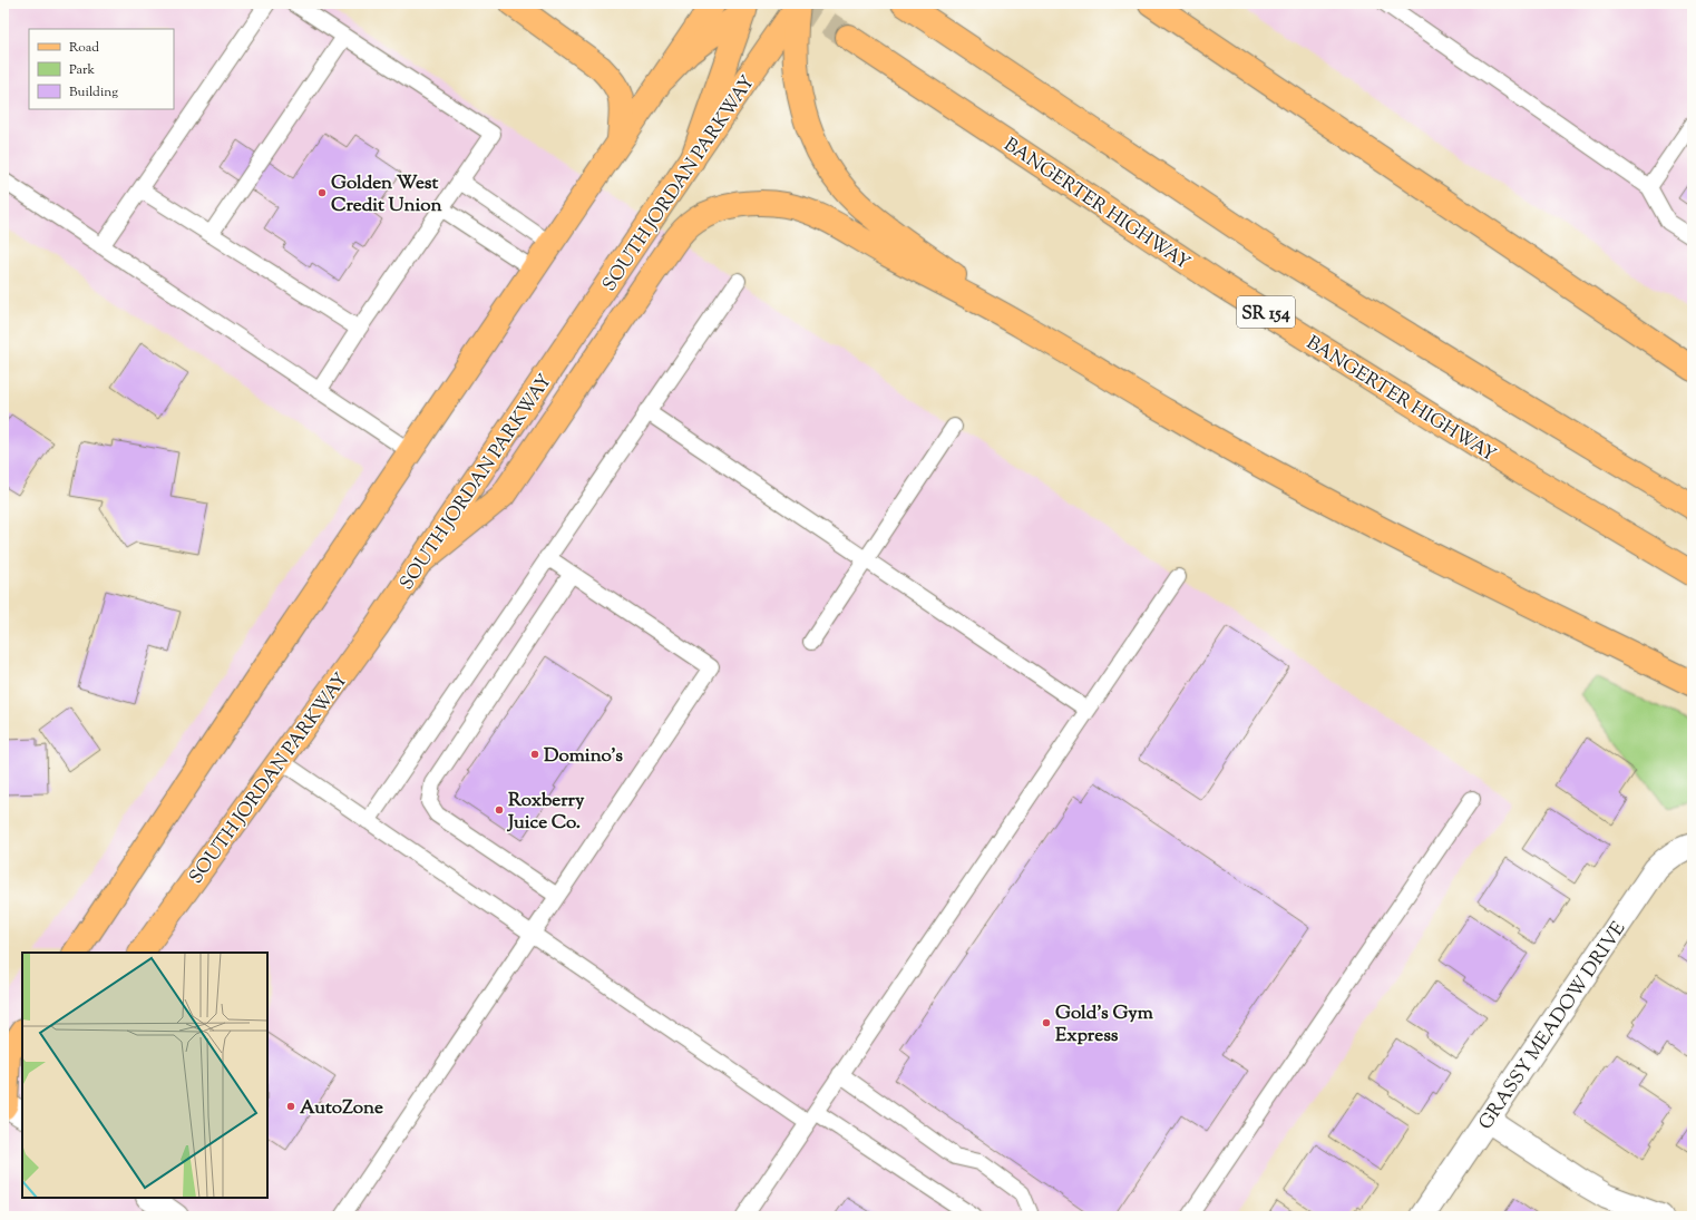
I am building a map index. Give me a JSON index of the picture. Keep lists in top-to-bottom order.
{
  "streets": {
    "main road": ["SOUTH JORDAN PARKWAY", "BANGERTER HIGHWAY", "SR 154"],
    "street": ["GRASSY MEADOW DRIVE"]
  },
  "places": [
    "Golden West Credit Union",
    "Domino's",
    "Roxberry Juice Co.",
    "Gold's Gym Express",
    "AutoZone"
  ],
  "legend": ["Road", "Park", "Building"]
}
